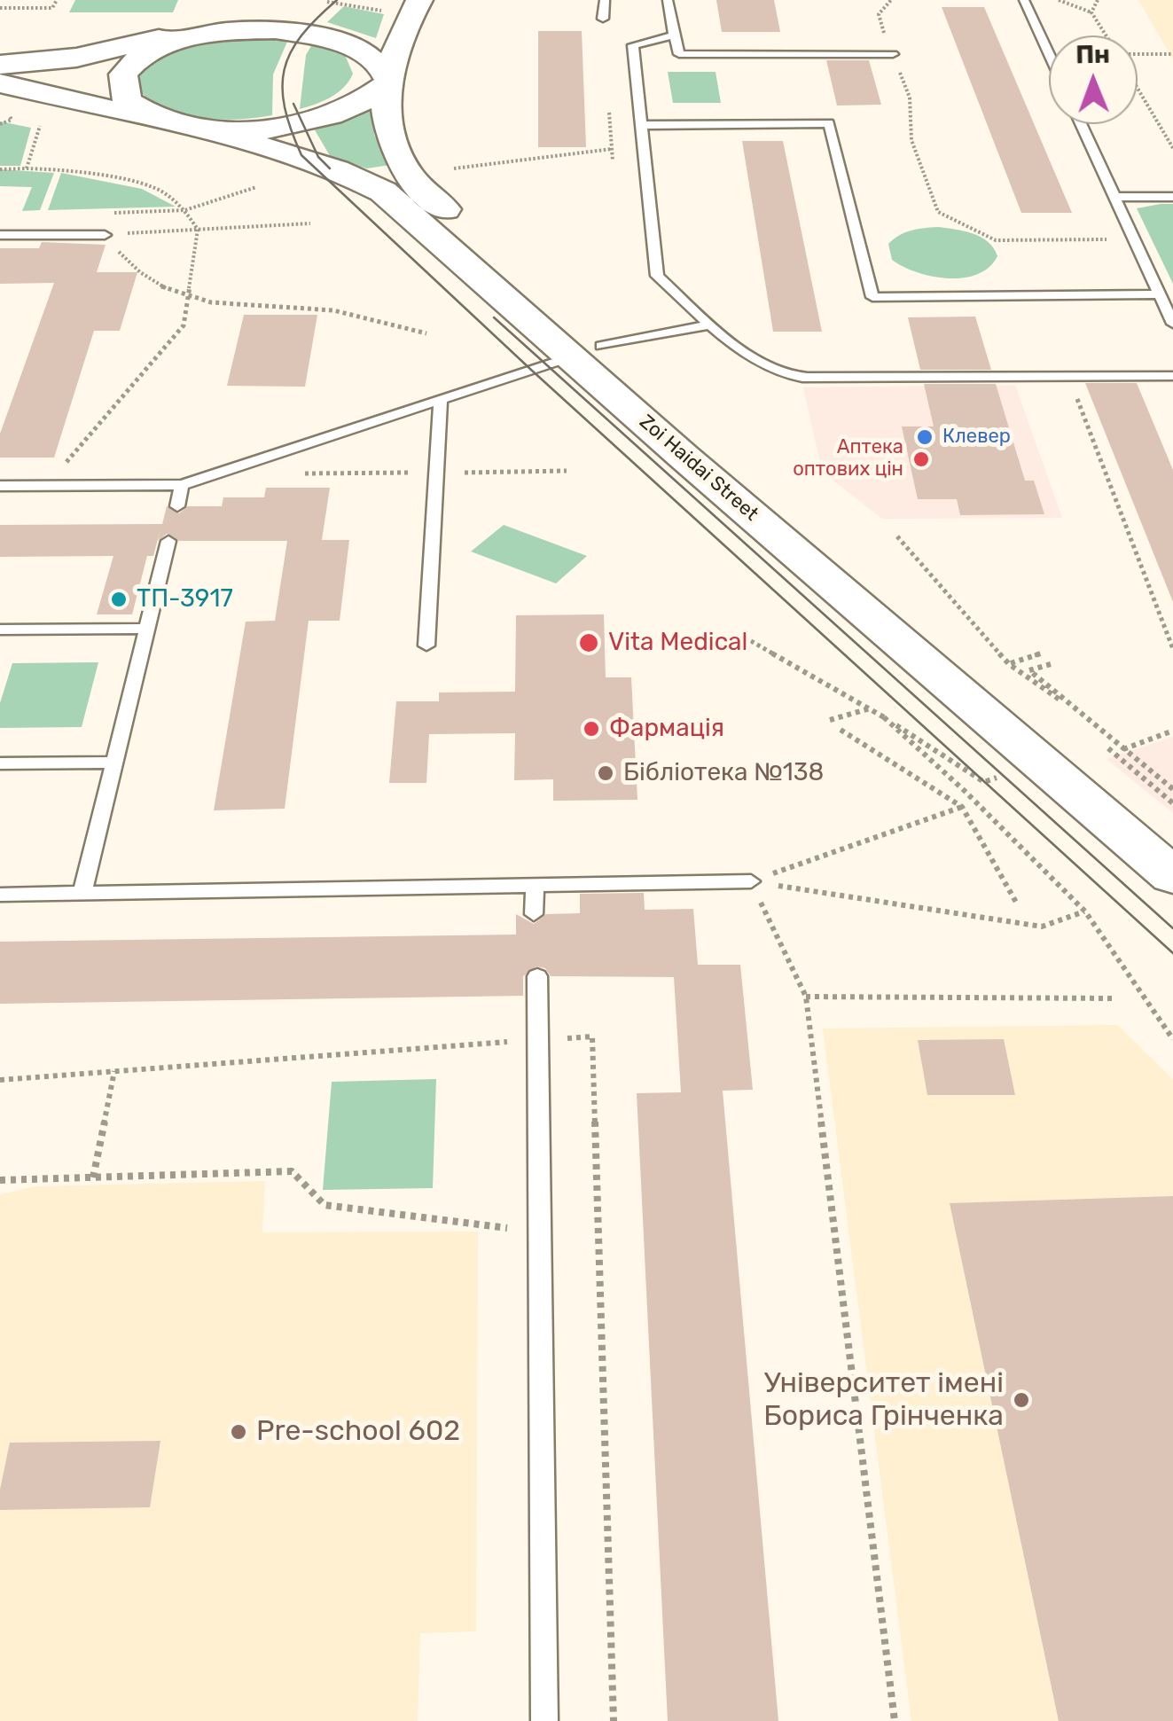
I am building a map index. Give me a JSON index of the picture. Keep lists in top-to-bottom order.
{
  "streets": {
    "main road": ["Zoi Haidai Street"]
  },
  "places": [
    "Клевер",
    "Аптека оптових цін",
    "ТП-3917",
    "Vita Medical",
    "Фармація",
    "Бібліотека №138",
    "Університет імені Бориса Грінченка",
    "Pre-school 602"
  ],
  "north": "top"
}
